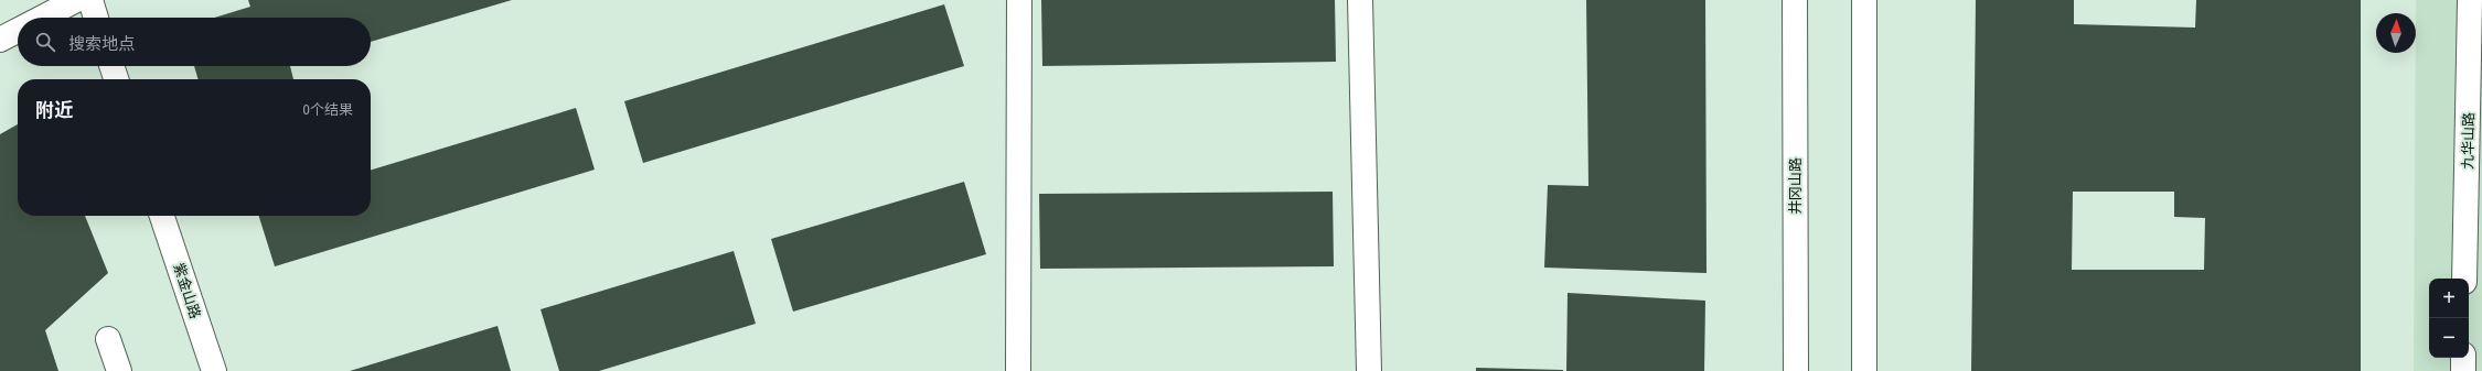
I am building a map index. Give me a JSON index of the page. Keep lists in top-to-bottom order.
{
  "streets": {
    "street": ["九华山路", "井冈山路", "紫金山路"]
  },
  "north": "top",
  "page": {
    "search": "搜索地点",
    "heading": ["附近", "0个结果"],
    "map_buttons": ["+", "−"]
  }
}
